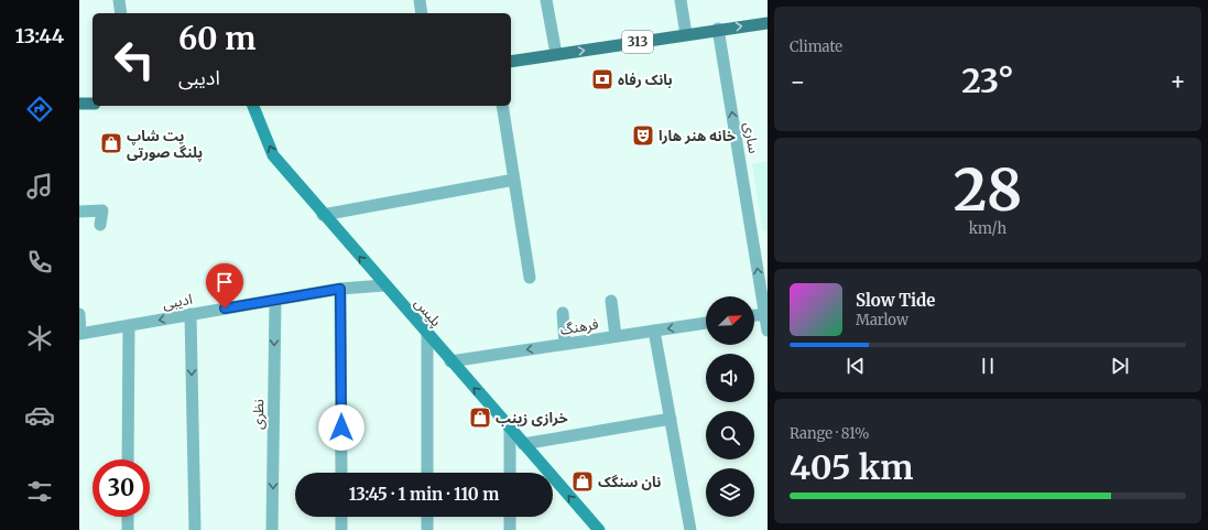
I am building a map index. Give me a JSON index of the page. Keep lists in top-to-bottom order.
{
  "streets": {
    "main road": ["313", "پلیس"],
    "street": [
      "ساری",
      "ادیبی",
      "فرهنگ",
      "نظری"
    ]
  },
  "crossings": [
    ["313", "ساری"],
    ["ادیبی", "پلیس"],
    ["ادیبی", "نظری"],
    ["پلیس", "فرهنگ"]
  ],
  "one_way": ["ساری", "پلیس"],
  "places": {
    "bank": ["بانک رفاه"],
    "theatre": ["خانه هنر هارا"],
    "shop": ["پت شاپ پلنگ صورتی", "خرازی زینب", "نان سنگک"]
  },
  "north": "top right",
  "page": {
    "tabs": "13:44",
    "tile": [
      "Climate",
      ["28", "km/h"],
      ["Range · 81%", "405 km"]
    ],
    "turn": ["60 m", "ادیبی"],
    "heat": ["−", "23°", "+"],
    "song": ["Slow Tide", "Marlow"],
    "limit": "30",
    "trip": "13:45 · 1 min · 110 m"
  }
}
